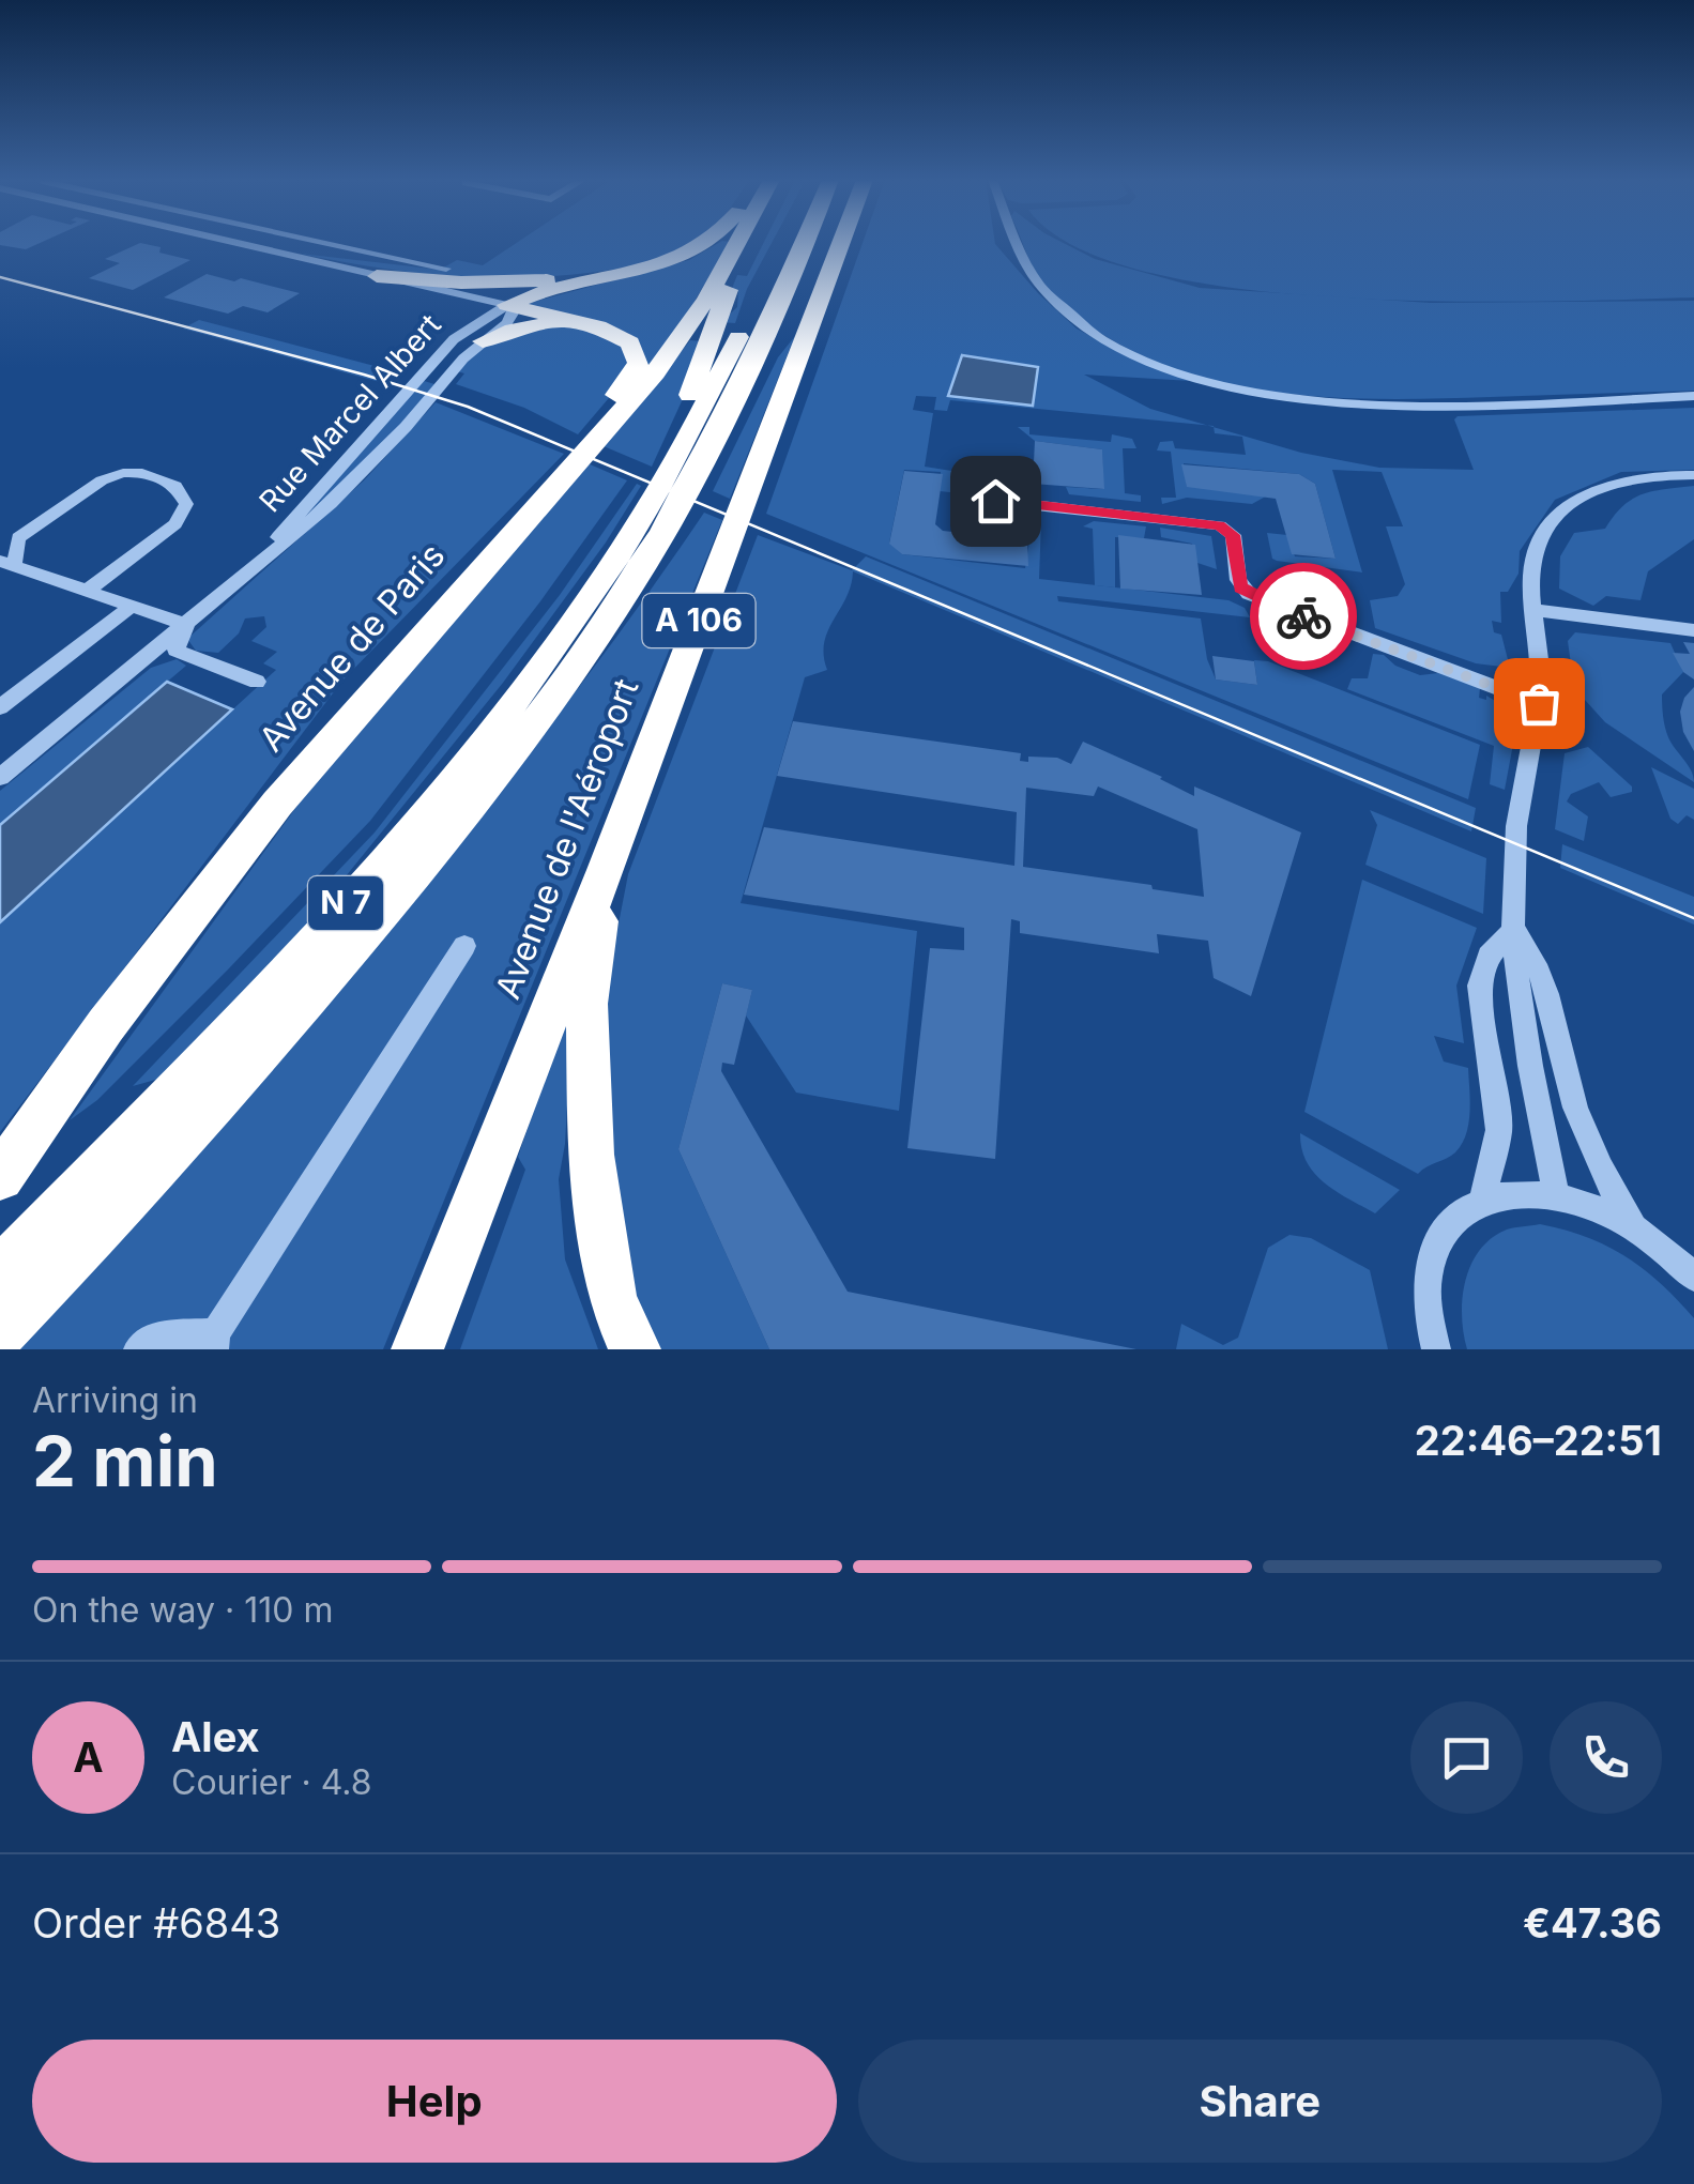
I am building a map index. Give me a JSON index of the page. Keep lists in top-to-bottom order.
{
  "streets": {
    "highway": [
      "A 106",
      "Avenue de Paris",
      "Avenue de l'Aéroport",
      "N 7"
    ],
    "street": ["Rue Marcel Albert"]
  },
  "page": {
    "heading": ["2 min", "Arriving in", "22:46–22:51"],
    "panel": [
      "Alex",
      "Courier · 4.8",
      "Order #6843",
      "€47.36"
    ],
    "bar": "On the way · 110 m",
    "round": "A",
    "buttons": ["Help", "Share"]
  }
}
